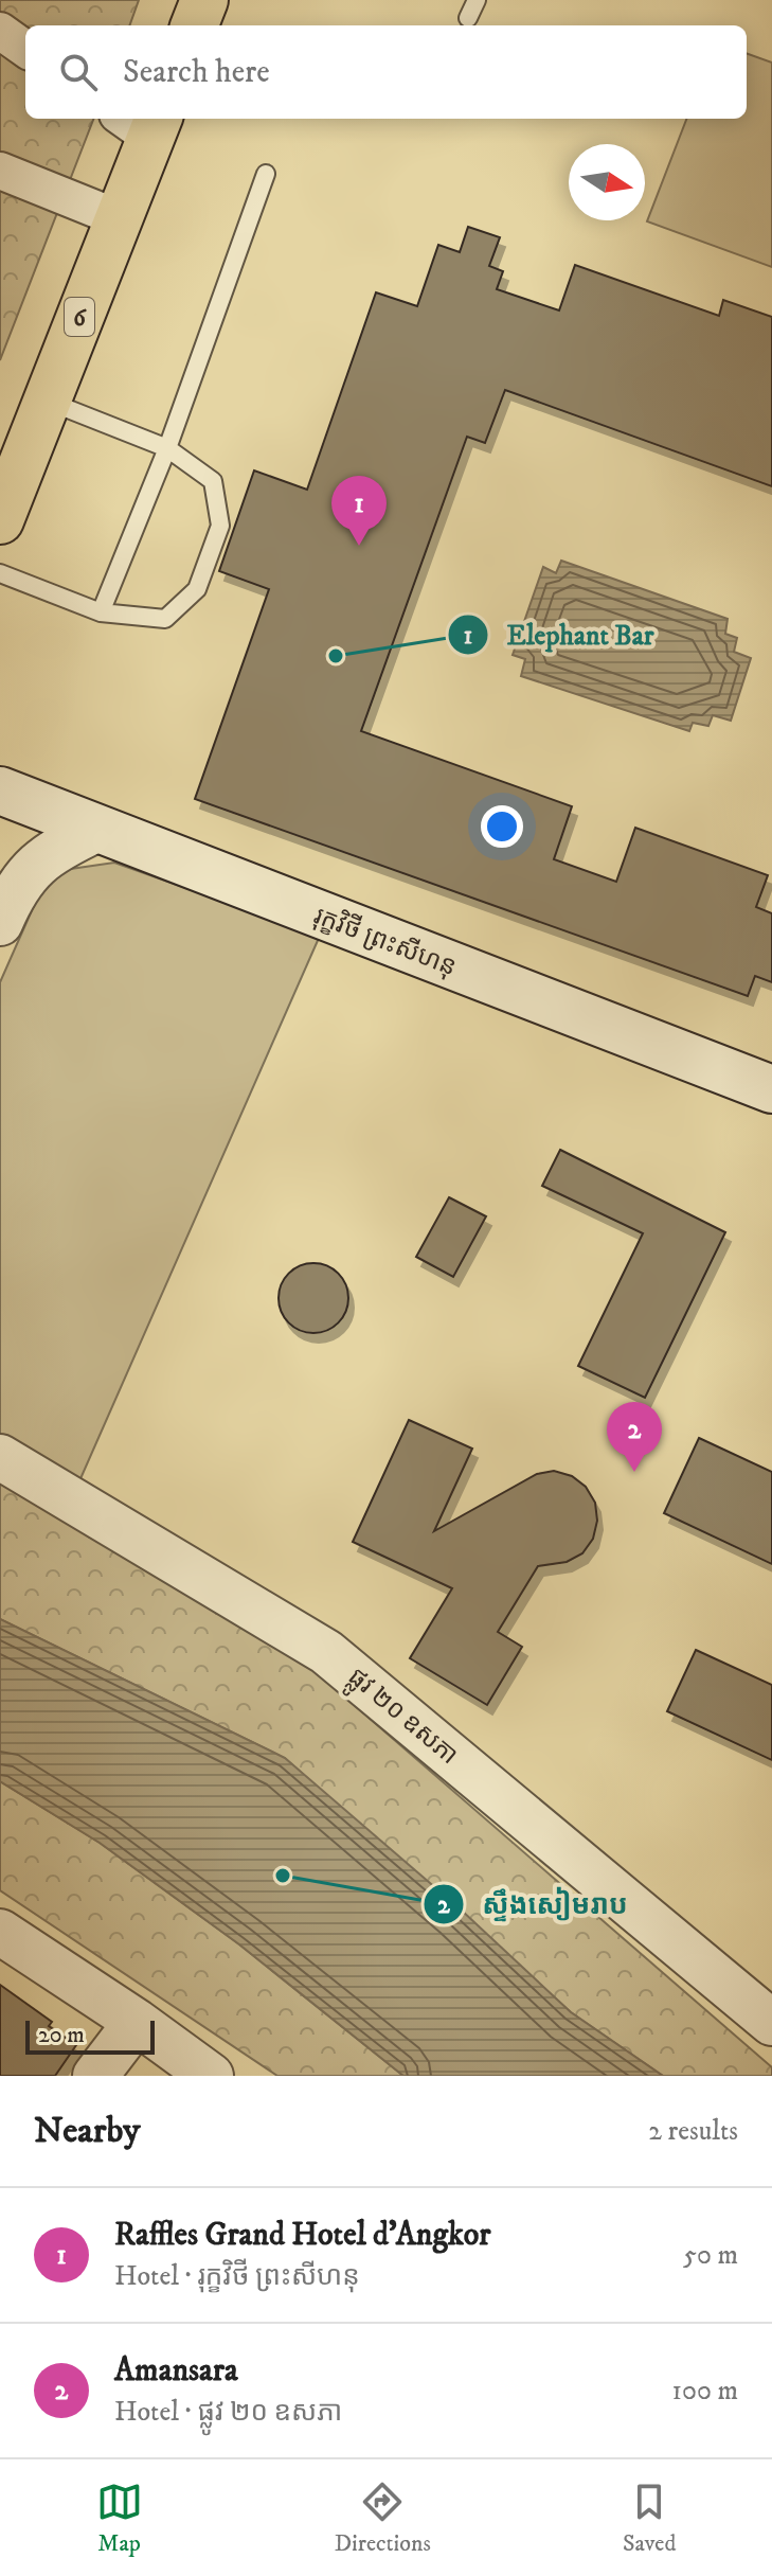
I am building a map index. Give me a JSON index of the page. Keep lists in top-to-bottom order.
{
  "streets": {
    "main road": ["6", "រុក្ខវិថី ព្រះសីហនុ"],
    "street": ["ផ្លូវ ២០ ឧសភា"]
  },
  "places": ["Elephant Bar", "ស្ទឹងសៀមរាប"],
  "scale_bar": "20 m",
  "north": "right",
  "page": {
    "search": "Search here",
    "pins": ["1", "2"],
    "scale": "20 m",
    "heading": ["Nearby", "2 results"],
    "list": [
      {
        "mark": "1",
        "name": "Raffles Grand Hotel d'Angkor",
        "note": "Hotel · រុក្ខវិថី ព្រះសីហនុ",
        "value": "50 m"
      },
      {
        "mark": "2",
        "name": "Amansara",
        "note": "Hotel · ផ្លូវ ២០ ឧសភា",
        "value": "100 m"
      }
    ],
    "nav": ["Map", "Directions", "Saved"]
  }
}
